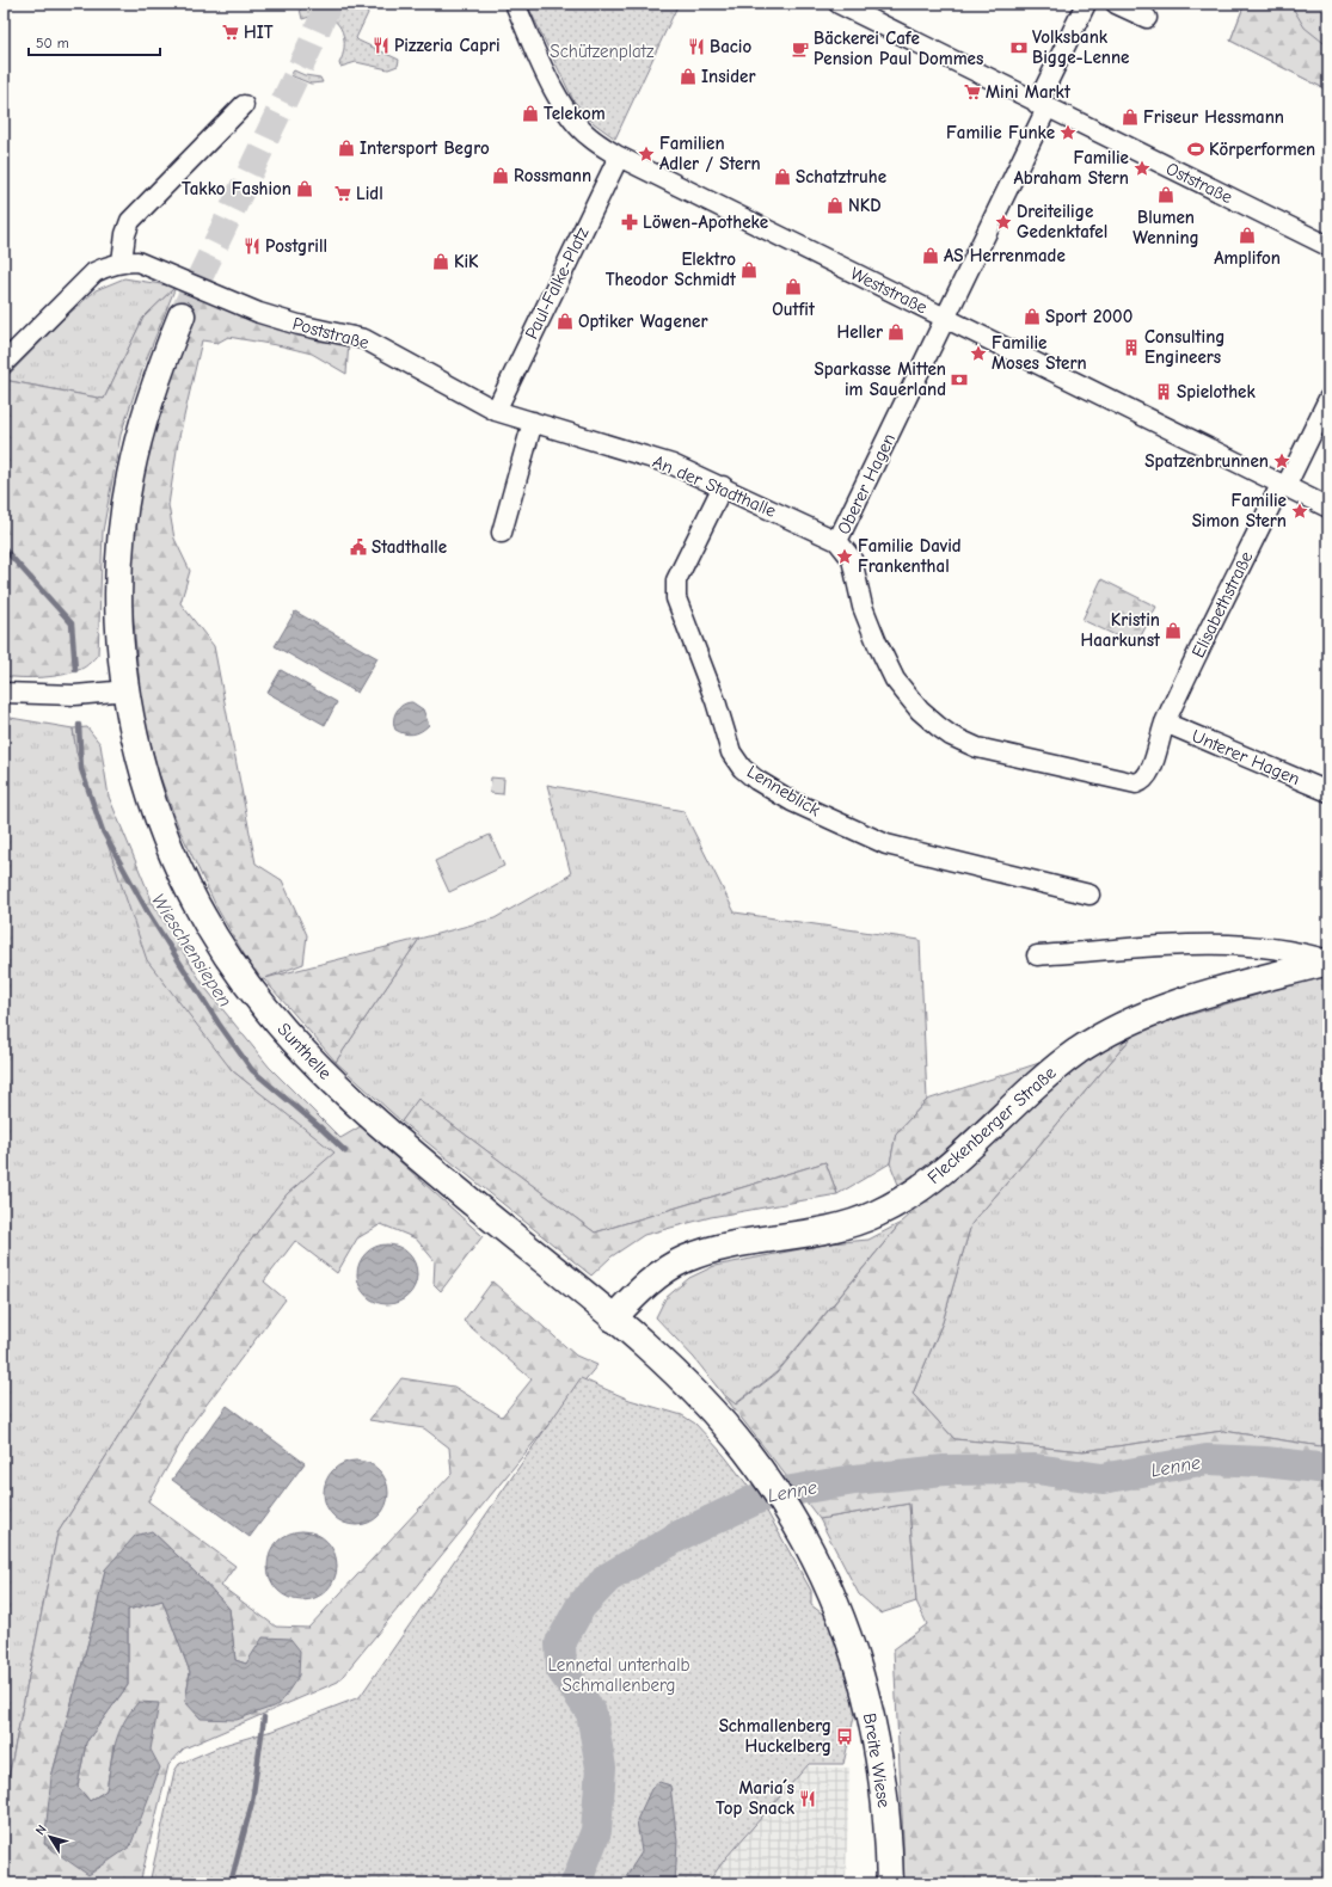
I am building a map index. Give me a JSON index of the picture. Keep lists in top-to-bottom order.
{
  "streets": {
    "main road": ["Sunthelle", "Fleckenberger Straße", "Breite Wiese"],
    "street": [
      "Oststraße",
      "Paul-Falke-Platz",
      "Weststraße",
      "Poststraße",
      "Oberer Hagen",
      "An der Stadthalle",
      "Elisabethstraße",
      "Unterer Hagen",
      "Lenneblick"
    ]
  },
  "crossings": [
    ["Oststraße", "Oberer Hagen"],
    ["Paul-Falke-Platz", "Weststraße"],
    ["Paul-Falke-Platz", "Poststraße"],
    ["Weststraße", "Oberer Hagen"],
    ["Weststraße", "Elisabethstraße"],
    ["Poststraße", "An der Stadthalle"],
    ["Oberer Hagen", "An der Stadthalle"],
    ["Oberer Hagen", "Elisabethstraße"],
    ["Oberer Hagen", "Unterer Hagen"],
    ["An der Stadthalle", "Lenneblick"],
    ["Elisabethstraße", "Unterer Hagen"],
    ["Sunthelle", "Fleckenberger Straße"],
    ["Sunthelle", "Breite Wiese"]
  ],
  "water": ["Wieschensiepen", "Lenne"],
  "parks": ["Schützenplatz", "Lennetal unterhalb Schmallenberg"],
  "places": {
    "supermarket": ["HIT", "Mini Markt", "Lidl"],
    "restaurant": [
      "Pizzeria Capri",
      "Bacio",
      "Postgrill",
      "Maria´s Top Snack"
    ],
    "bank": ["Volksbank Bigge-Lenne", "Sparkasse Mitten im Sauerland"],
    "cafe": ["Bäckerei Cafe Pension Paul Dommes"],
    "shop": [
      "Insider",
      "Telekom",
      "Friseur Hessmann",
      "Intersport Begro",
      "Rossmann",
      "Schatztruhe",
      "Takko Fashion",
      "Blumen Wenning",
      "NKD",
      "Amplifon",
      "AS Herrenmade",
      "KiK",
      "Elektro Theodor Schmidt",
      "Outfit",
      "Sport 2000",
      "Optiker Wagener",
      "Heller",
      "Kristin Haarkunst"
    ],
    "place": [
      "Familie Funke",
      "Familien Adler / Stern",
      "Familie Abraham Stern",
      "Dreiteilige Gedenktafel",
      "Familie Moses Stern",
      "Spatzenbrunnen",
      "Familie Simon Stern",
      "Familie David Frankenthal"
    ],
    "sports": ["Körperformen"],
    "pharmacy": ["Löwen-Apotheke"],
    "building": ["Consulting Engineers", "Spielothek"],
    "public building": ["Stadthalle"],
    "bus stop": ["Schmallenberg Huckelberg"]
  },
  "scale_bar": "50 m",
  "north": "top left"
}
